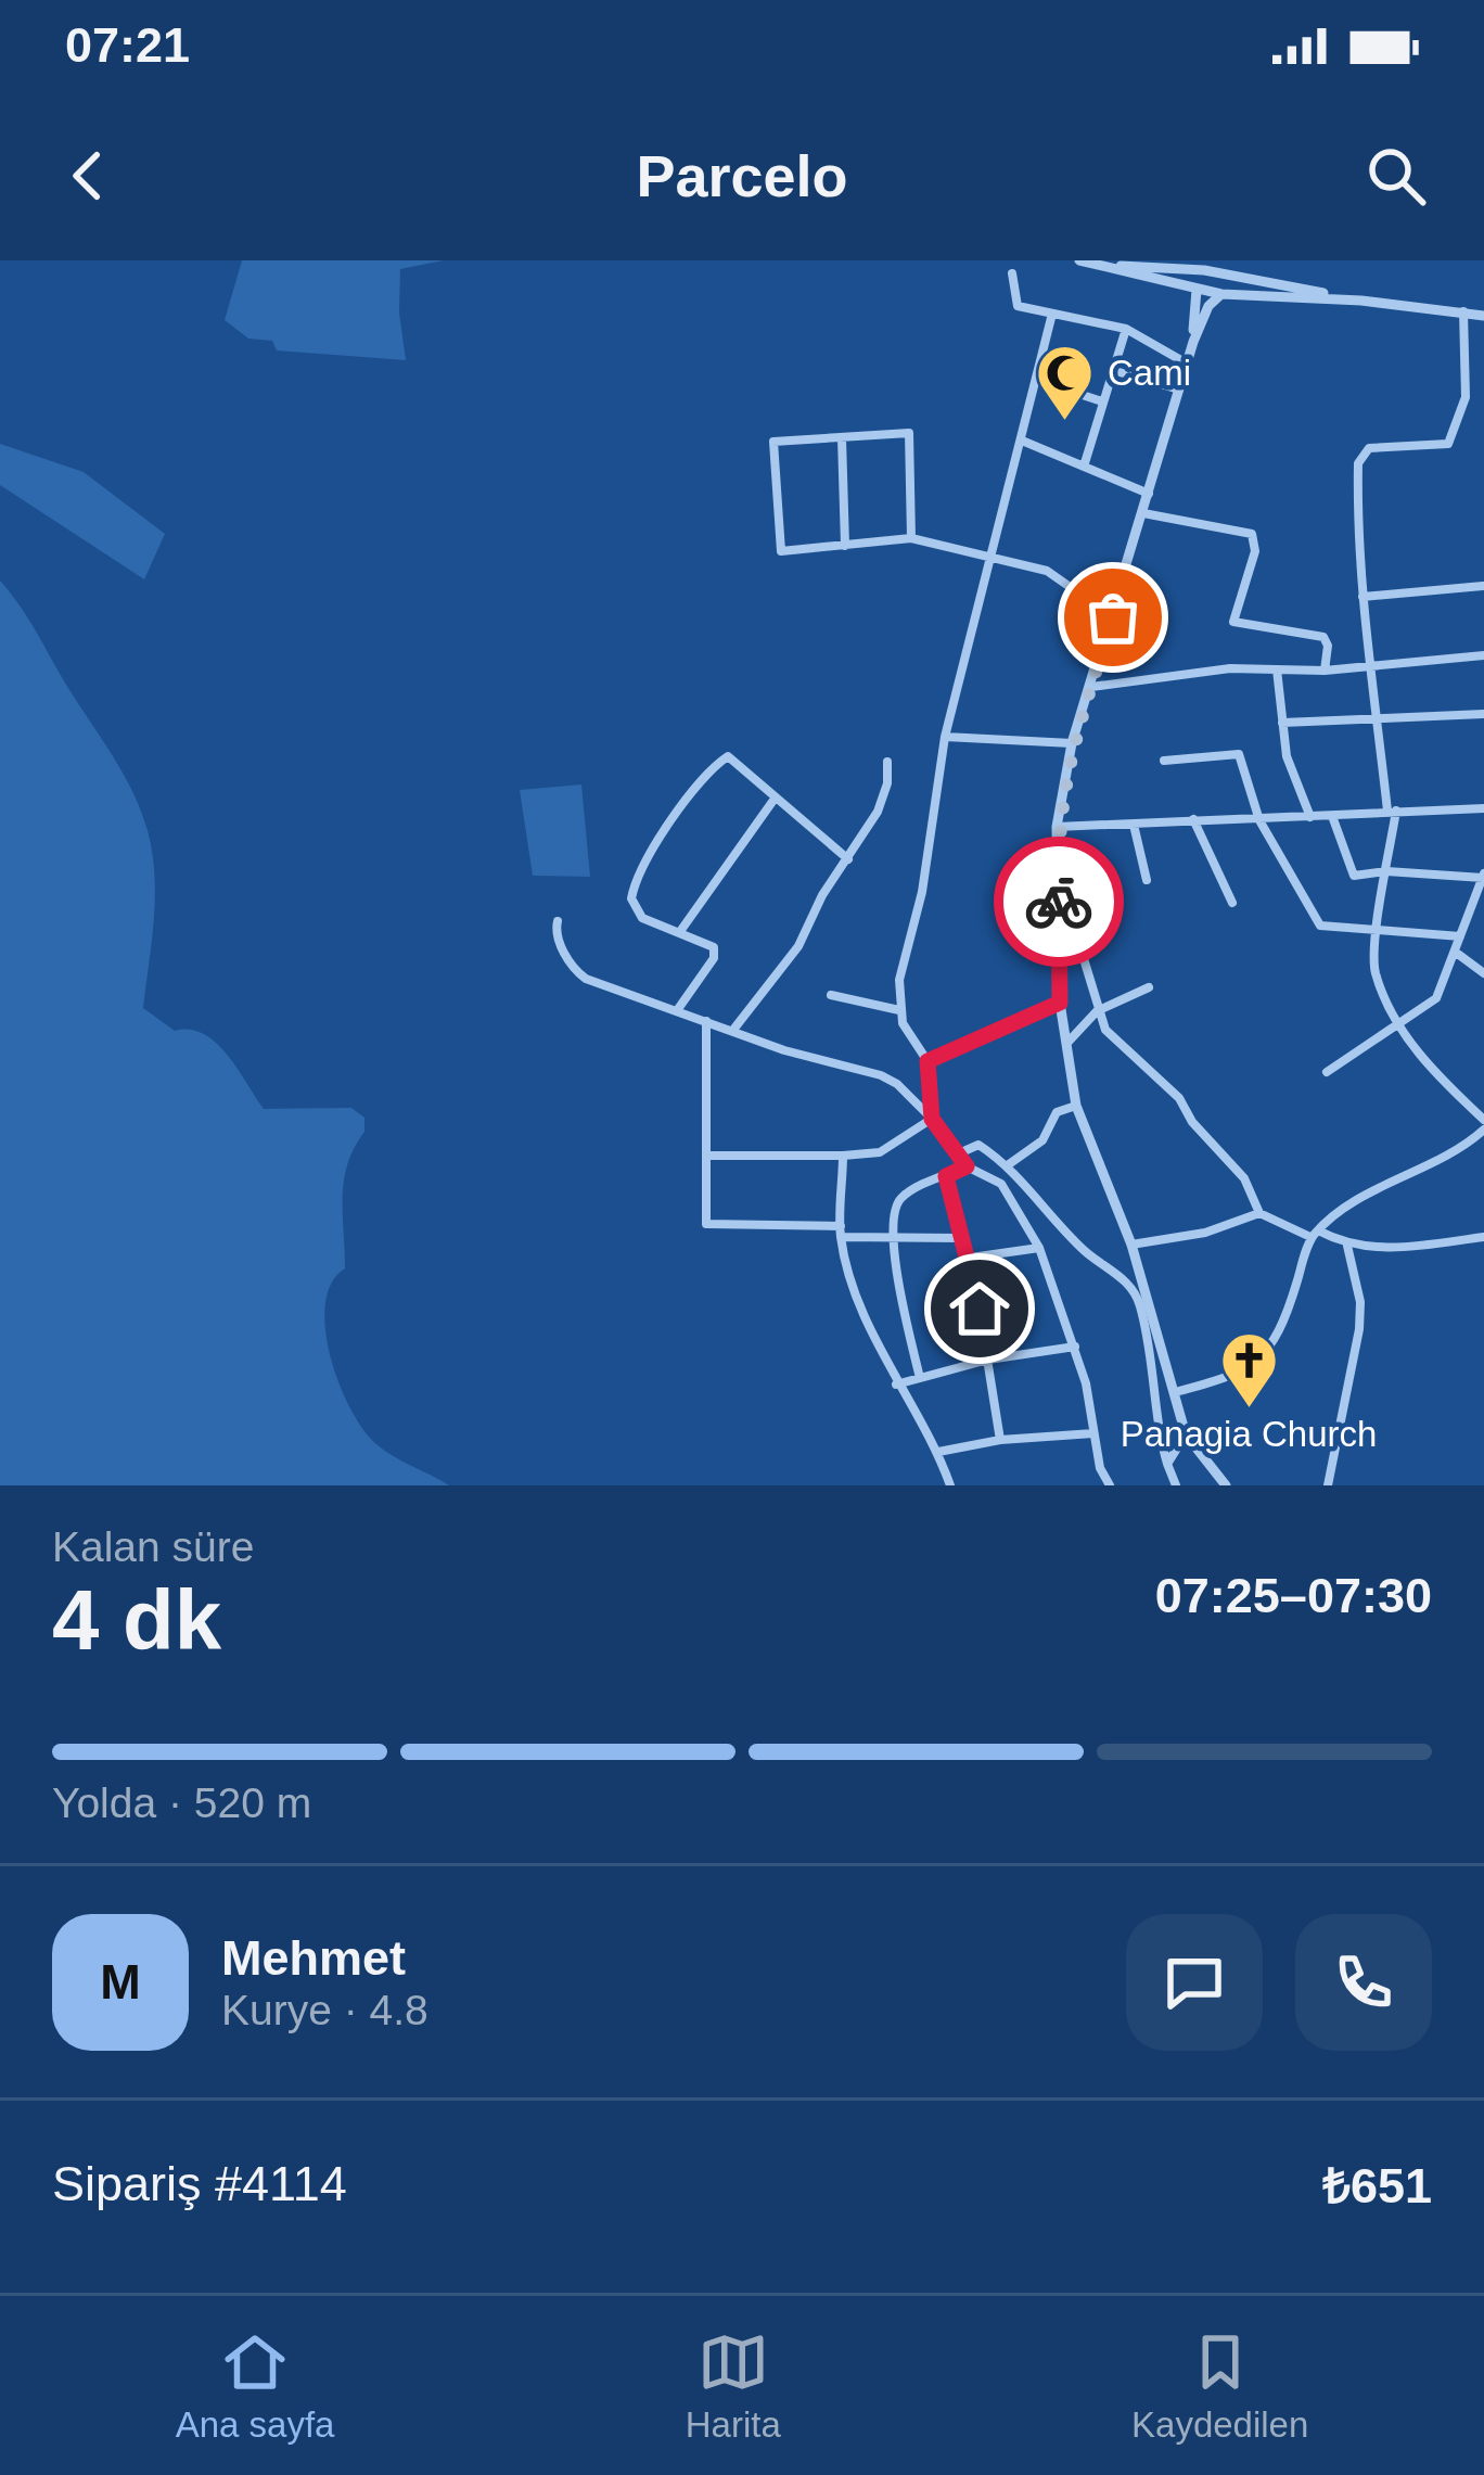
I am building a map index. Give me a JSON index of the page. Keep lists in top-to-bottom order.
{
  "places": {
    "mosque": ["Cami"],
    "church": ["Panagia Church"]
  },
  "page": {
    "status": "07:21",
    "header": "Parcelo",
    "heading": ["4 dk", "Kalan süre", "07:25–07:30"],
    "panel": [
      "Mehmet",
      "Kurye · 4.8",
      "Sipariş #4114",
      "₺651"
    ],
    "bar": "Yolda · 520 m",
    "round": "M",
    "tabs": ["Ana sayfa", "Harita", "Kaydedilen"]
  }
}
